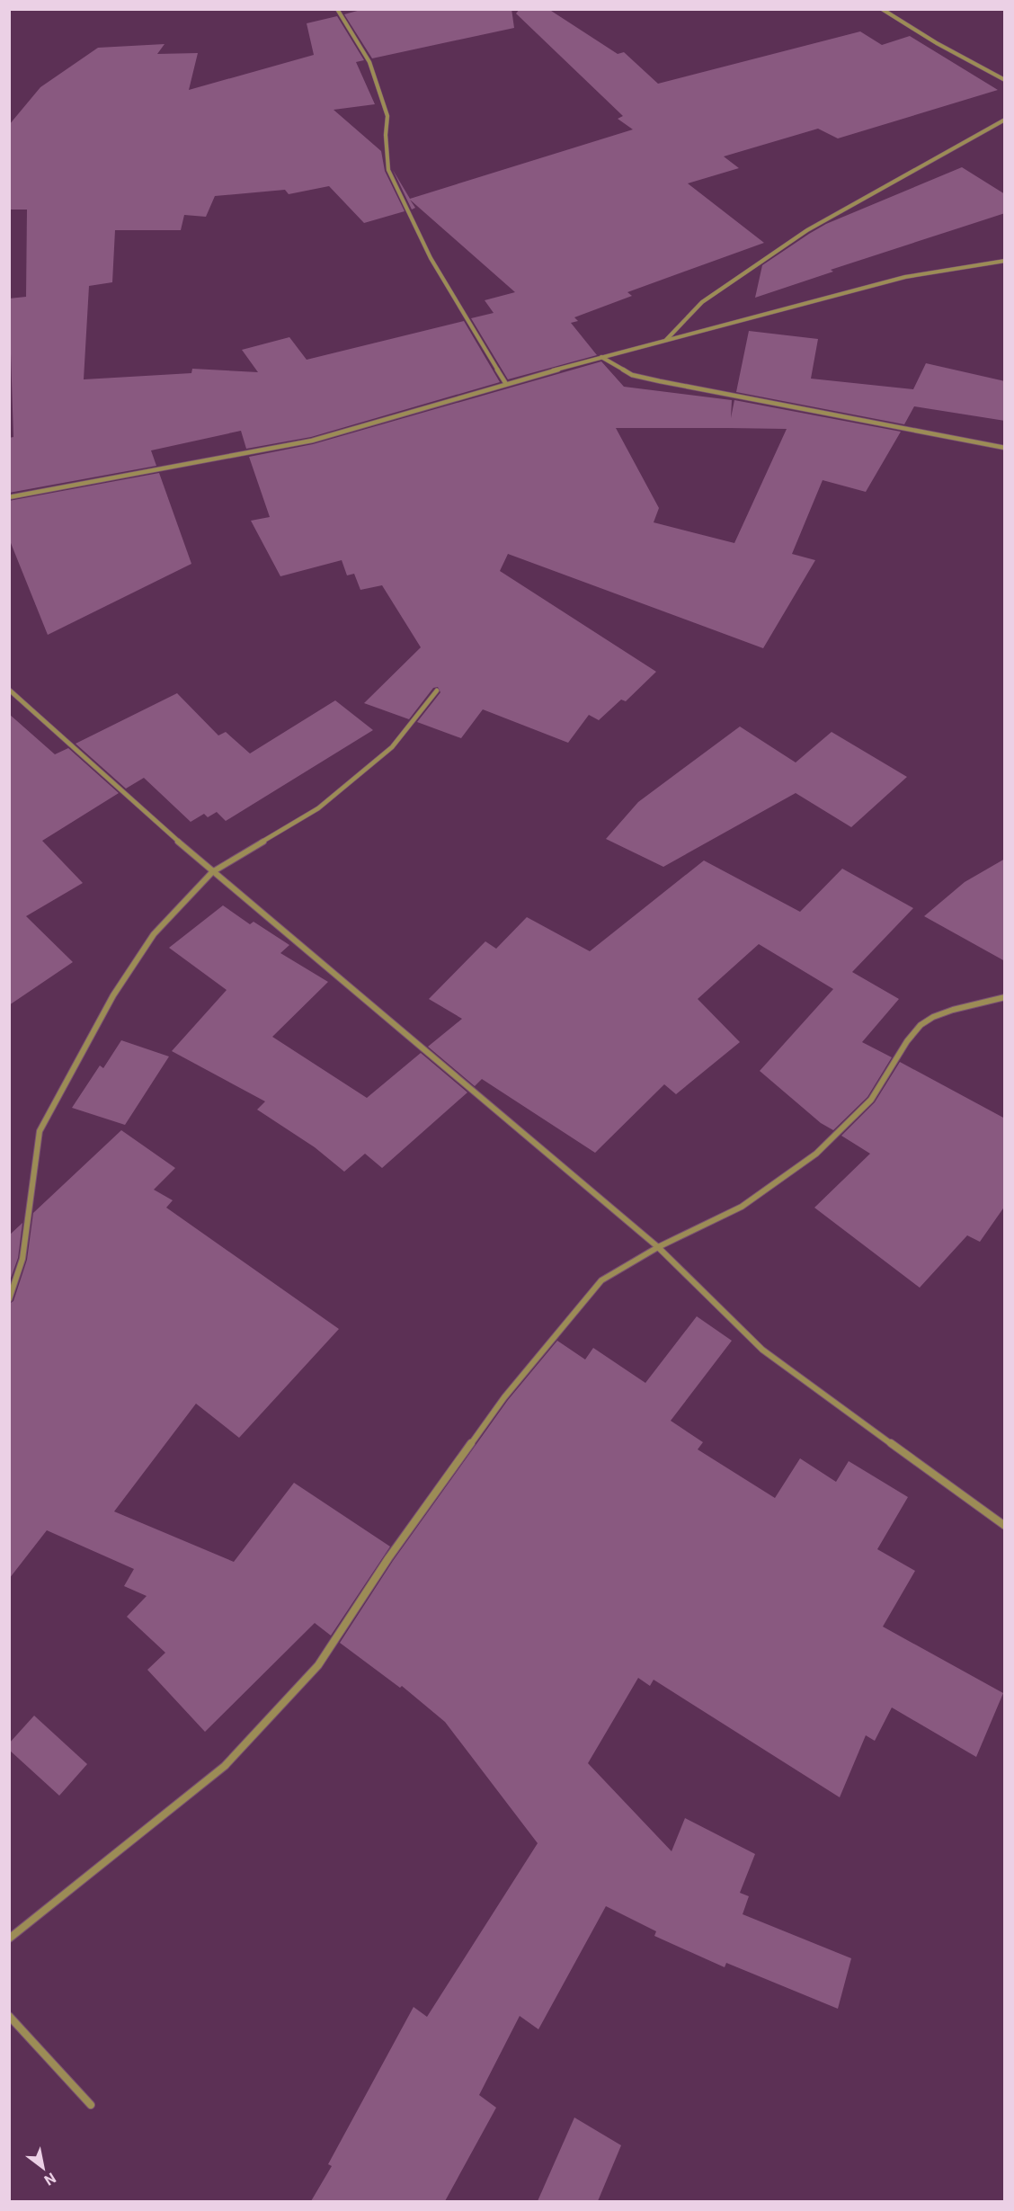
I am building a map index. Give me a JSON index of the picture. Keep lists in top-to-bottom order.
{
  "north": "bottom right"
}
